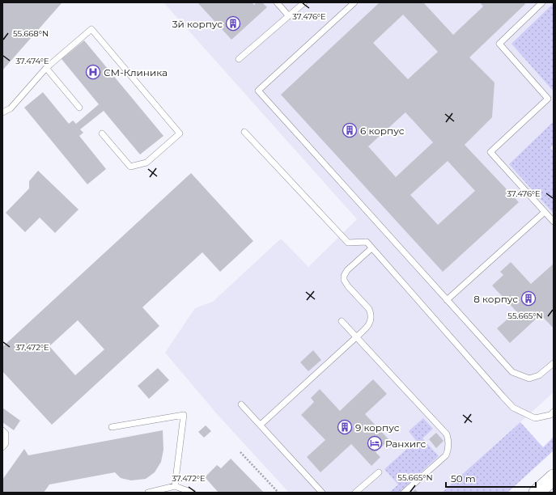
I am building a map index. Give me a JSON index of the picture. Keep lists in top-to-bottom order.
{
  "places": {
    "building": [
      "3й корпус",
      "6 корпус",
      "8 корпус",
      "9 корпус"
    ],
    "hospital": ["СМ-Клиника"],
    "hotel": ["Ранхигс"]
  },
  "scale_bar": "50 m",
  "coordinates": [
    "37.476°E",
    "55.668°N",
    "37.474°E",
    "55.665°N",
    "37.472°E"
  ]
}
